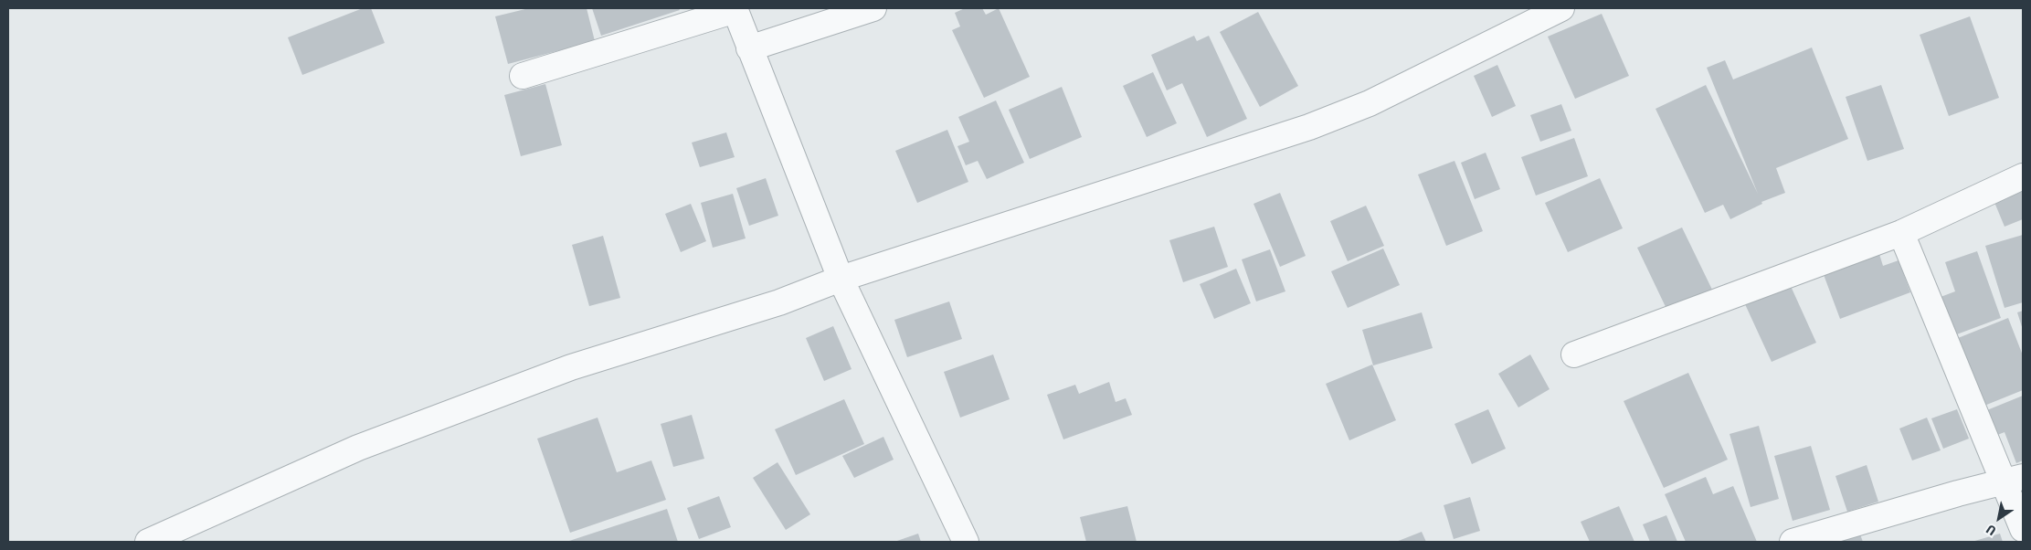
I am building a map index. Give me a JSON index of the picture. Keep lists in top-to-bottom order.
{
  "north": "bottom left"
}
